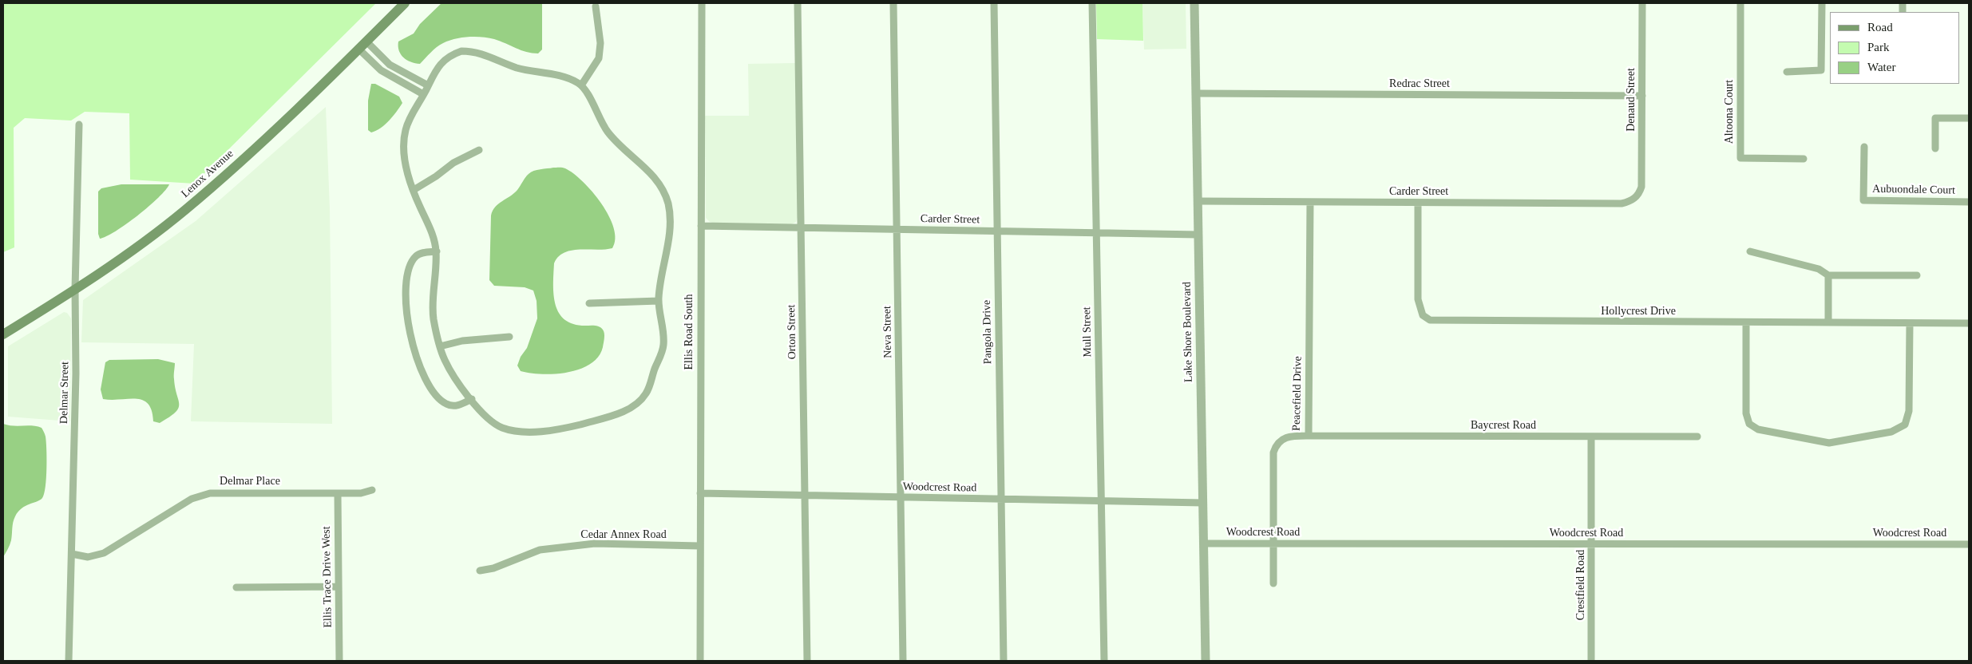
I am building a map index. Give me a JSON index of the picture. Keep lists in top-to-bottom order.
{
  "streets": {
    "main road": ["Lenox Avenue"],
    "street": [
      "Redrac Street",
      "Denaud Street",
      "Altoona Court",
      "Aubuondale Court",
      "Carder Street",
      "Hollycrest Drive",
      "Ellis Road South",
      "Orton Street",
      "Neva Street",
      "Pangola Drive",
      "Mull Street",
      "Lake Shore Boulevard",
      "Delmar Street",
      "Peacefield Drive",
      "Baycrest Road",
      "Delmar Place",
      "Woodcrest Road",
      "Cedar Annex Road",
      "Ellis Trace Drive West",
      "Crestfield Road"
    ]
  },
  "crossings": [
    ["Redrac Street", "Denaud Street"],
    ["Redrac Street", "Lake Shore Boulevard"],
    ["Denaud Street", "Carder Street"],
    ["Lenox Avenue", "Delmar Street"],
    ["Carder Street", "Hollycrest Drive"],
    ["Carder Street", "Ellis Road South"],
    ["Carder Street", "Orton Street"],
    ["Carder Street", "Neva Street"],
    ["Carder Street", "Pangola Drive"],
    ["Carder Street", "Mull Street"],
    ["Carder Street", "Lake Shore Boulevard"],
    ["Carder Street", "Peacefield Drive"],
    ["Ellis Road South", "Woodcrest Road"],
    ["Ellis Road South", "Cedar Annex Road"],
    ["Orton Street", "Woodcrest Road"],
    ["Neva Street", "Woodcrest Road"],
    ["Pangola Drive", "Woodcrest Road"],
    ["Mull Street", "Woodcrest Road"],
    ["Lake Shore Boulevard", "Woodcrest Road"],
    ["Delmar Street", "Delmar Place"],
    ["Peacefield Drive", "Baycrest Road"],
    ["Peacefield Drive", "Woodcrest Road"],
    ["Baycrest Road", "Crestfield Road"],
    ["Delmar Place", "Ellis Trace Drive West"],
    ["Woodcrest Road", "Crestfield Road"]
  ],
  "legend": ["Road", "Park", "Water"]
}
